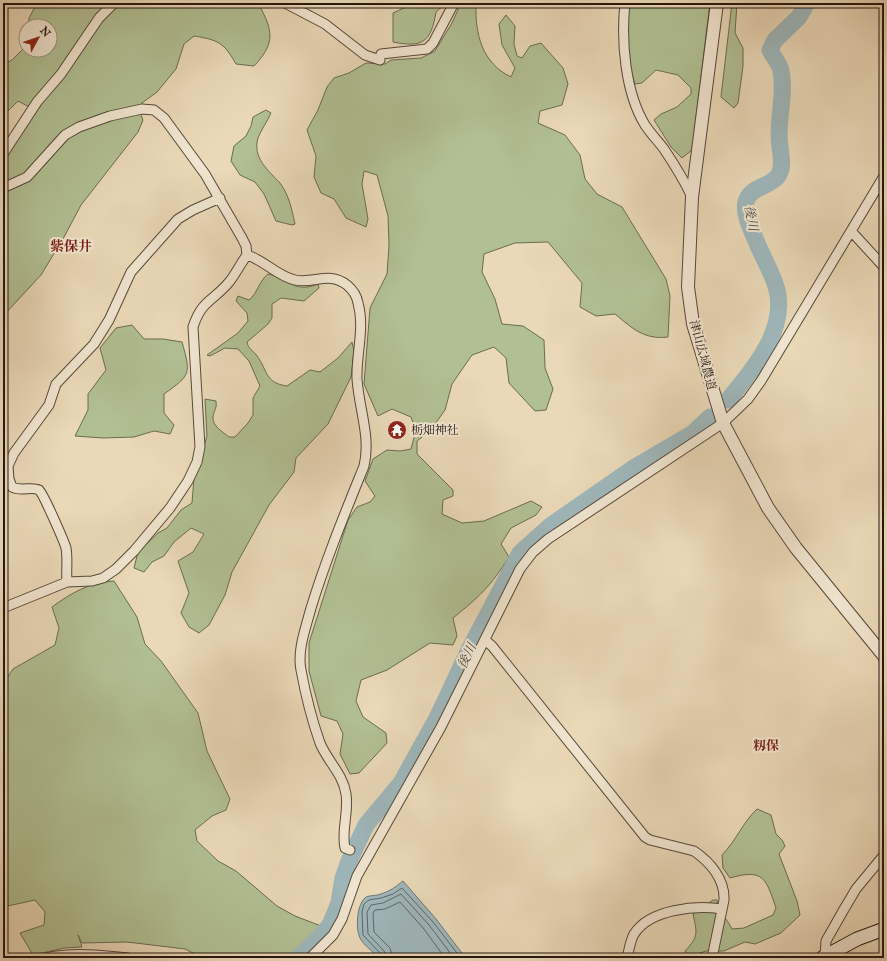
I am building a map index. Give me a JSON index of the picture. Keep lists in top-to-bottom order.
{
  "streets": {
    "street": ["津山広域農道"]
  },
  "districts": ["紫保井", "籾保"],
  "water": ["後川"],
  "places": {
    "temple": ["栃畑神社"]
  },
  "north": "top right"
}
